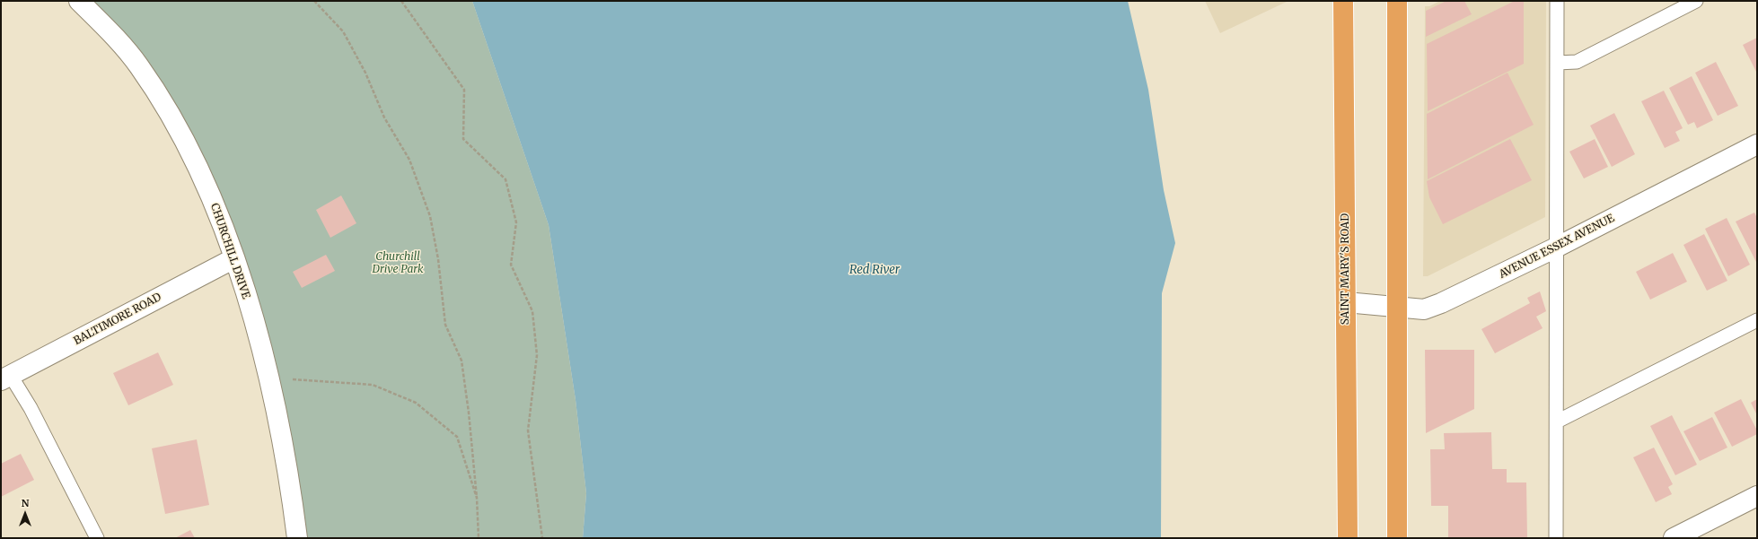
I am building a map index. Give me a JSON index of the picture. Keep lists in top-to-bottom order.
{
  "streets": {
    "highway": ["SAINT MARY'S ROAD"],
    "street": ["AVENUE ESSEX AVENUE", "CHURCHILL DRIVE", "BALTIMORE ROAD"]
  },
  "crossings": [
    ["AVENUE ESSEX AVENUE", "SAINT MARY'S ROAD"],
    ["CHURCHILL DRIVE", "BALTIMORE ROAD"]
  ],
  "water": ["Red River"],
  "parks": ["Churchill Drive Park"],
  "north": "top"
}
